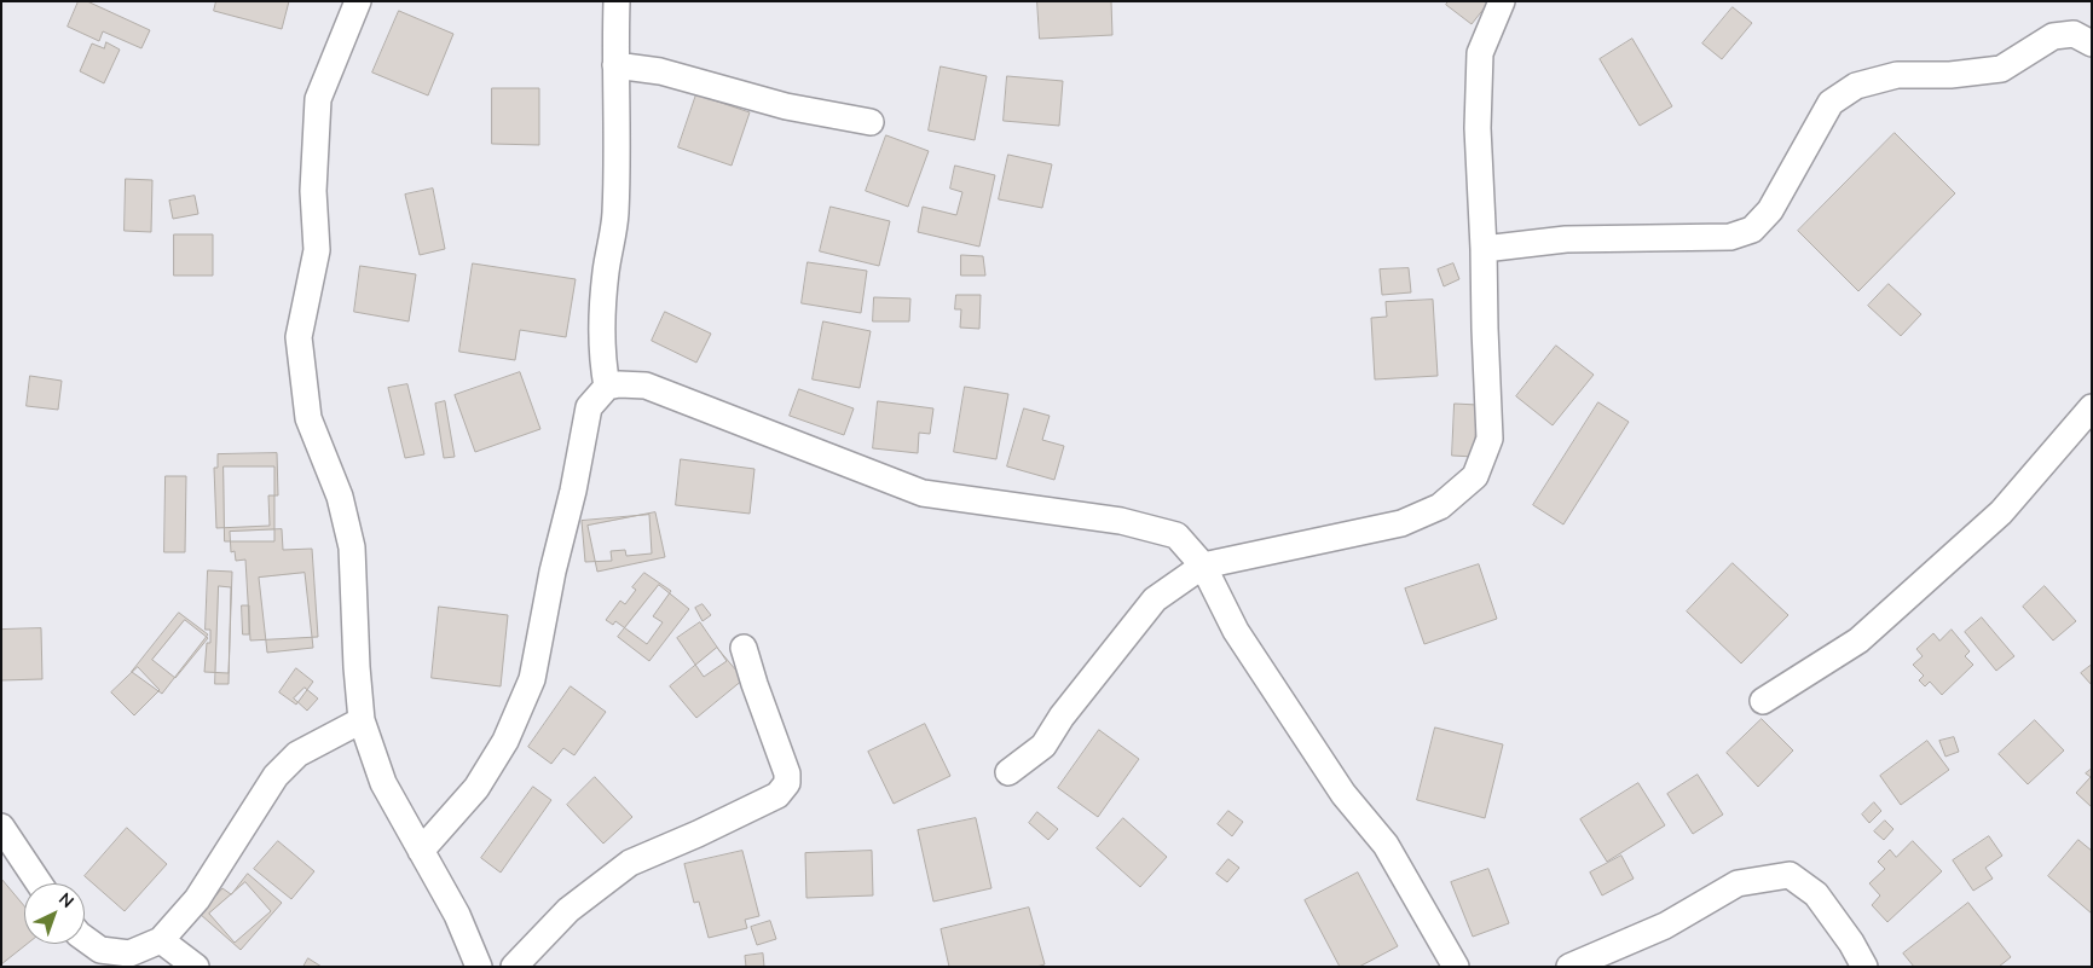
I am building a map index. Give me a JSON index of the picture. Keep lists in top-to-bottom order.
{
  "north": "top right"
}
